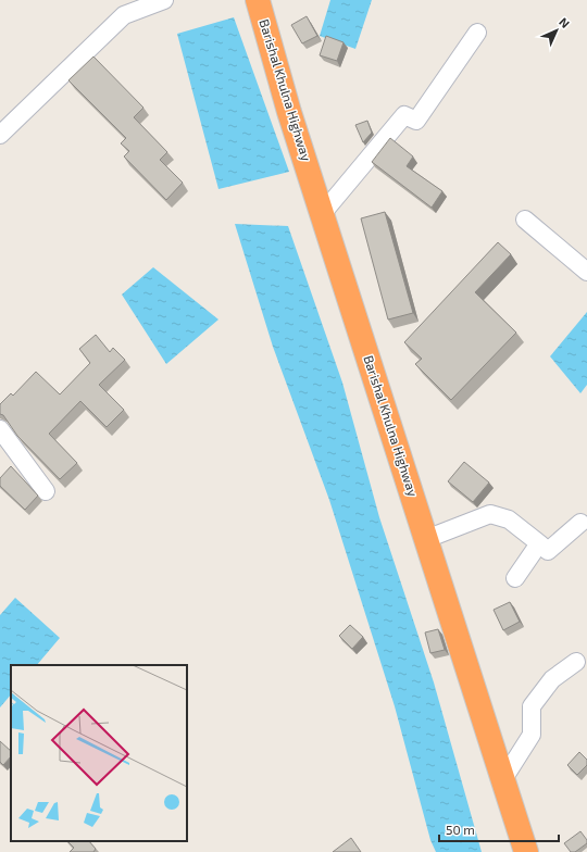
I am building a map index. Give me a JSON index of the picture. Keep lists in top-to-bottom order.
{
  "streets": {
    "highway": ["Barishal Khulna Highway"]
  },
  "scale_bar": "50 m",
  "north": "top right"
}
